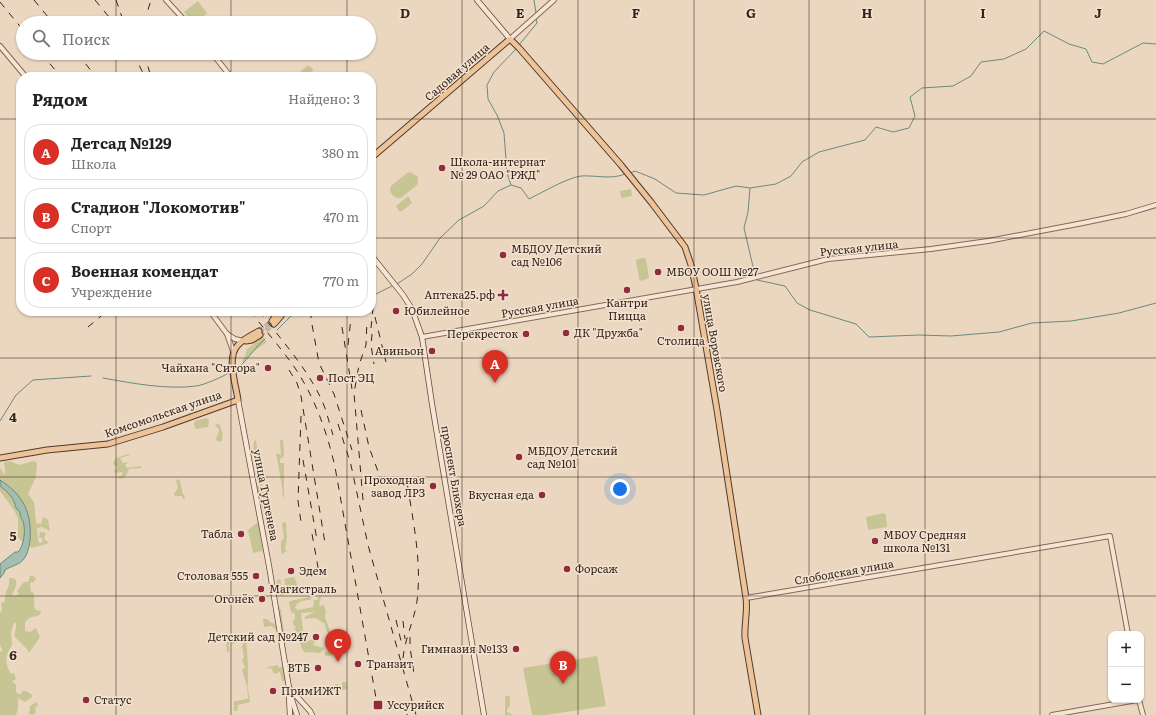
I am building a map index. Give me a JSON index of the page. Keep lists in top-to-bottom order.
{
  "streets": {
    "main road": [
      "Садовая улица",
      "улица Воровского",
      "Комсомольская улица",
      "проспект Блюхера",
      "улица Тургенева"
    ],
    "street": ["Русская улица", "Слободская улица"]
  },
  "crossings": [
    ["Садовая улица", "улица Воровского"],
    ["Русская улица", "улица Воровского"],
    ["Русская улица", "проспект Блюхера"],
    ["улица Воровского", "Слободская улица"],
    ["Комсомольская улица", "улица Тургенева"]
  ],
  "places": {
    "other": [
      "Школа-интернат № 29 ОАО \"РЖД\"",
      "МБДОУ Детский сад №106",
      "МБОУ ООШ №27",
      "Кантри Пицца",
      "Юбилейное",
      "Столица",
      "ДК \"Дружба\"",
      "Перекресток",
      "Авиньон",
      "Чайхана \"Ситора\"",
      "Пост ЭЦ",
      "МБДОУ Детский сад №101",
      "Проходная завод ЛРЗ",
      "Вкусная еда",
      "Табла",
      "МБОУ Средняя школа №131",
      "Форсаж",
      "Эдем",
      "Столовая 555",
      "Магистраль",
      "Огонёк",
      "Детский сад №247",
      "Гимназия №133",
      "Транзит",
      "ВТБ",
      "ПримИЖТ",
      "Статус"
    ],
    "health": ["Аптека25.рф"],
    "transit": ["Уссурийск"]
  },
  "page": {
    "search": "Поиск",
    "heading": ["Рядом", "Найдено: 3"],
    "list": [
      {
        "mark": "A",
        "name": "Детсад №129",
        "note": "Школа",
        "value": "380 m"
      },
      {
        "mark": "B",
        "name": "Стадион \"Локомотив\"",
        "note": "Спорт",
        "value": "470 m"
      },
      {
        "mark": "C",
        "name": "Военная комендат",
        "note": "Учреждение",
        "value": "770 m"
      }
    ],
    "pins": ["A", "C", "B"],
    "map_buttons": ["+", "−"]
  },
  "grid": {
    "columns": [
      "D",
      "E",
      "F",
      "G",
      "H",
      "I",
      "J"
    ],
    "rows": ["4", "5", "6"]
  }
}
